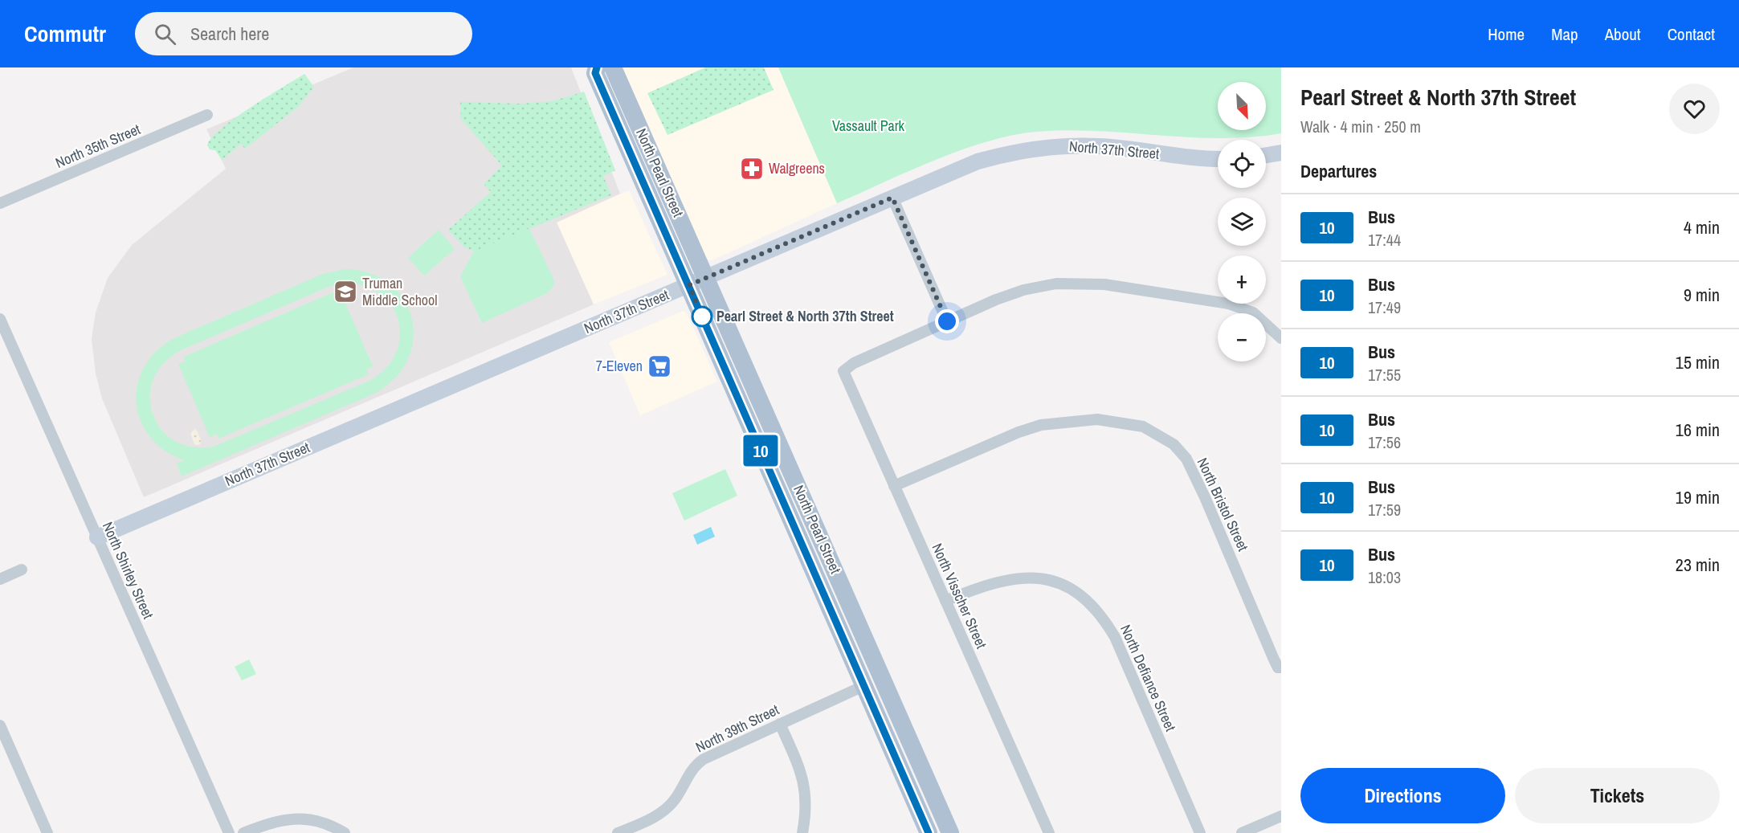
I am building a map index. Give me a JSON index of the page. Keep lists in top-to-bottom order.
{
  "streets": {
    "main road": ["North Pearl Street"],
    "street": [
      "North 35th Street",
      "North 37th Street",
      "North Bristol Street",
      "North Shirley Street",
      "North Visscher Street",
      "North Defiance Street",
      "North 39th Street"
    ]
  },
  "crossings": [
    ["North 37th Street", "North Pearl Street"],
    ["North 37th Street", "North Shirley Street"],
    ["North Pearl Street", "North 39th Street"],
    ["North Bristol Street", "North Visscher Street"],
    ["North Visscher Street", "North Defiance Street"]
  ],
  "parks": ["Vassault Park"],
  "places": {
    "pharmacy": ["Walgreens"],
    "school or university": ["Truman Middle School"],
    "other": ["Pearl Street & North 37th Street"],
    "supermarket": ["7-Eleven"]
  },
  "lines": ["bus line 10"],
  "north": "bottom right",
  "page": {
    "header": "Commutr",
    "search": "Search here",
    "nav": [
      "Home",
      "Map",
      "About",
      "Contact"
    ],
    "on_map": "10",
    "heading": [
      ["Pearl Street & North 37th Street", "Walk · 4 min · 250 m"],
      "Departures"
    ],
    "map_buttons": ["+", "−"],
    "list": [
      {
        "mark": "10",
        "name": "Bus",
        "note": "17:44",
        "value": "4 min"
      },
      {
        "mark": "10",
        "name": "Bus",
        "note": "17:49",
        "value": "9 min"
      },
      {
        "mark": "10",
        "name": "Bus",
        "note": "17:55",
        "value": "15 min"
      },
      {
        "mark": "10",
        "name": "Bus",
        "note": "17:56",
        "value": "16 min"
      },
      {
        "mark": "10",
        "name": "Bus",
        "note": "17:59",
        "value": "19 min"
      },
      {
        "mark": "10",
        "name": "Bus",
        "note": "18:03",
        "value": "23 min"
      }
    ],
    "buttons": ["Directions", "Tickets"]
  }
}
